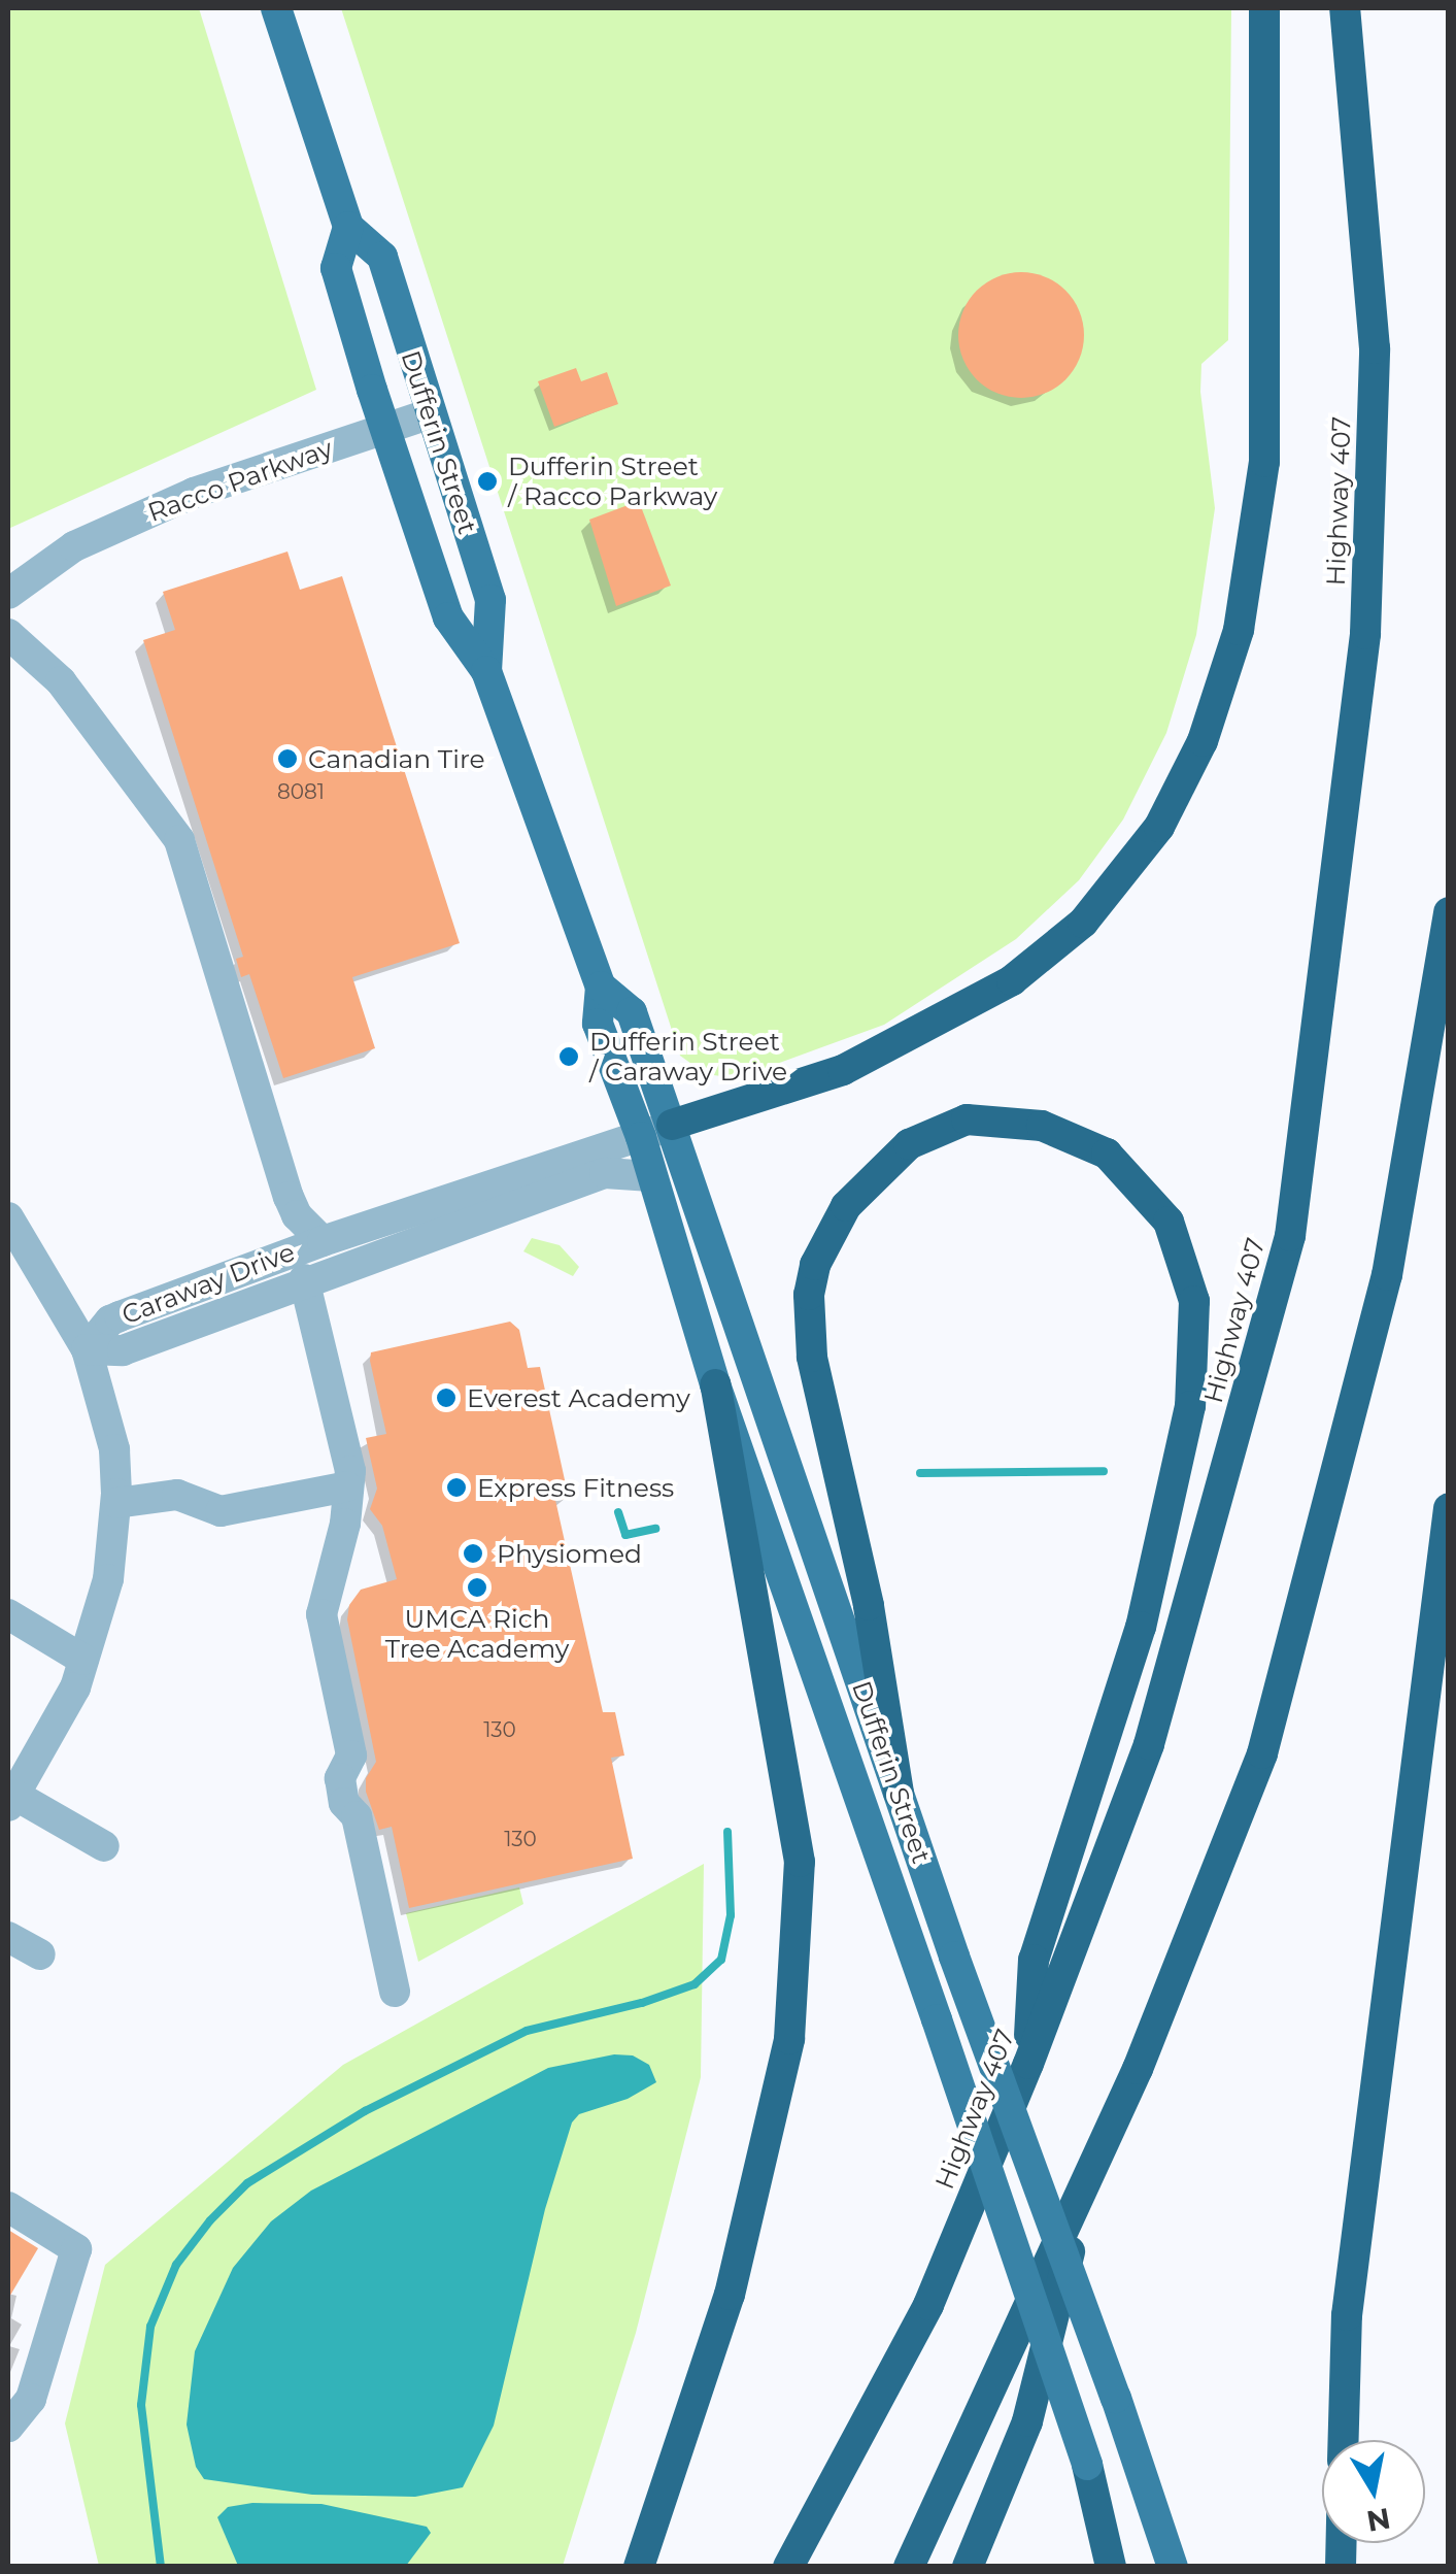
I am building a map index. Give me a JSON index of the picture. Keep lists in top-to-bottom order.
{
  "streets": {
    "highway": ["Highway 407"],
    "main road": ["Dufferin Street"],
    "street": ["Racco Parkway", "Caraway Drive"]
  },
  "crossings": [
    ["Dufferin Street", "Racco Parkway"],
    ["Dufferin Street", "Caraway Drive"]
  ],
  "places": [
    "Dufferin Street / Racco Parkway",
    "Canadian Tire",
    "Dufferin Street / Caraway Drive",
    "Everest Academy",
    "Express Fitness",
    "Physiomed",
    "UMCA Rich Tree Academy"
  ],
  "house_numbers": ["8081", "130", "130"],
  "north": "bottom"
}
